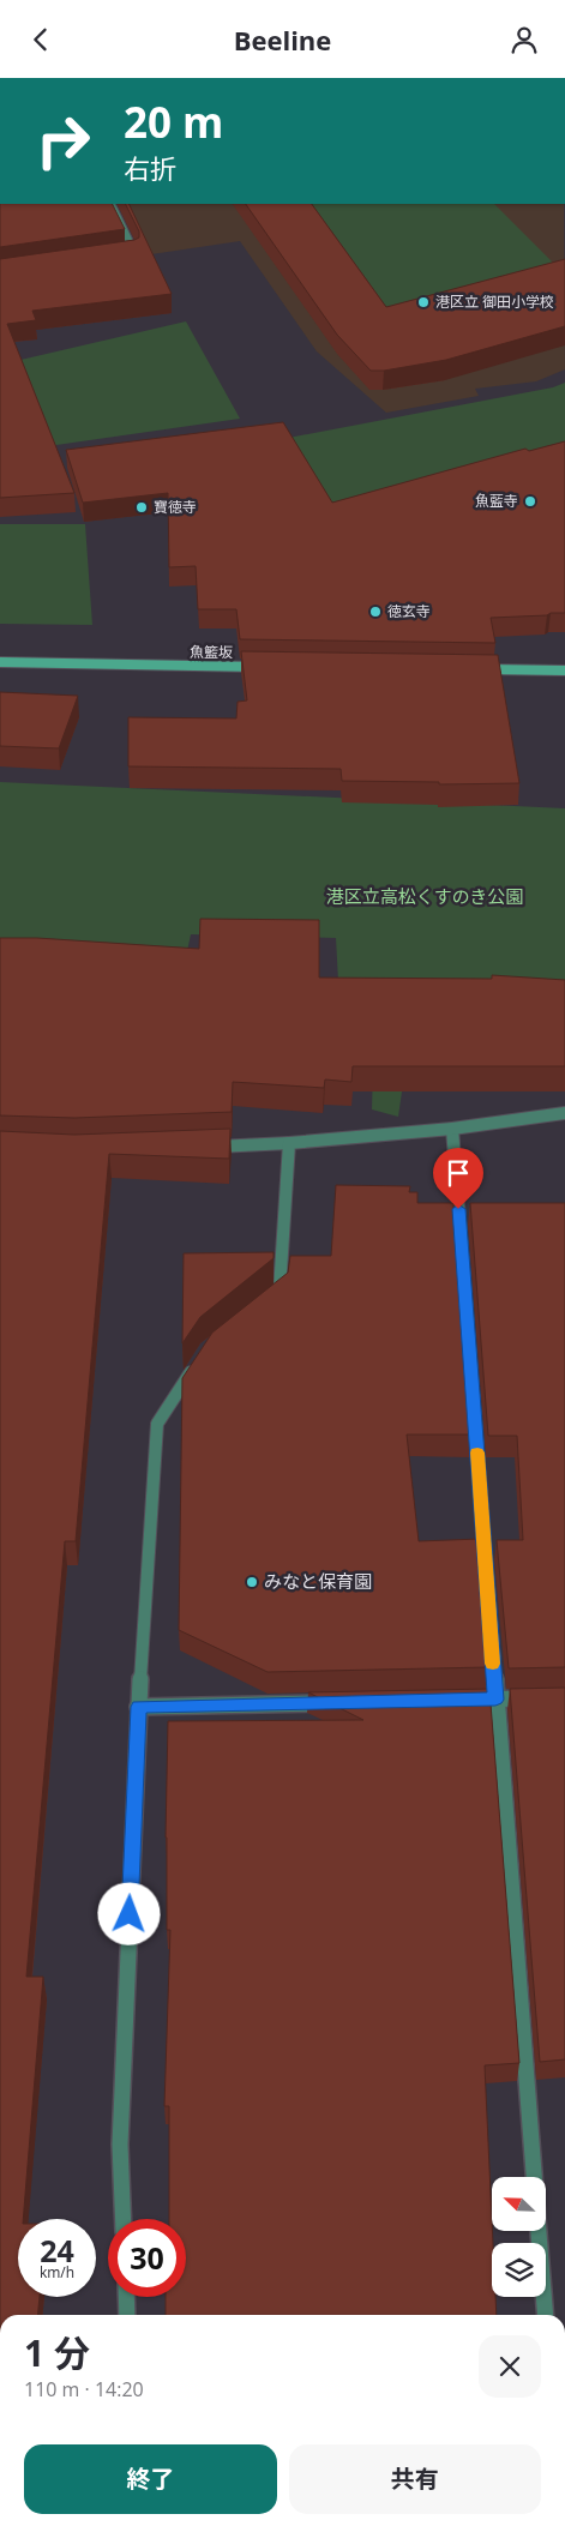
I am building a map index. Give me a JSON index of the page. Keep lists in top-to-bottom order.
{
  "streets": {
    "main road": ["魚籃坂"]
  },
  "parks": ["港区立高松くすのき公園"],
  "places": [
    "港区立 御田小学校",
    "魚藍寺",
    "寶徳寺",
    "徳玄寺",
    "みなと保育園"
  ],
  "north": "top left",
  "page": {
    "header": "Beeline",
    "turn": ["20 m", "右折"],
    "speed": "24 km/h",
    "limit": "30",
    "heading": ["1 分", "110 m · 14:20"],
    "buttons": ["終了", "共有"]
  }
}
